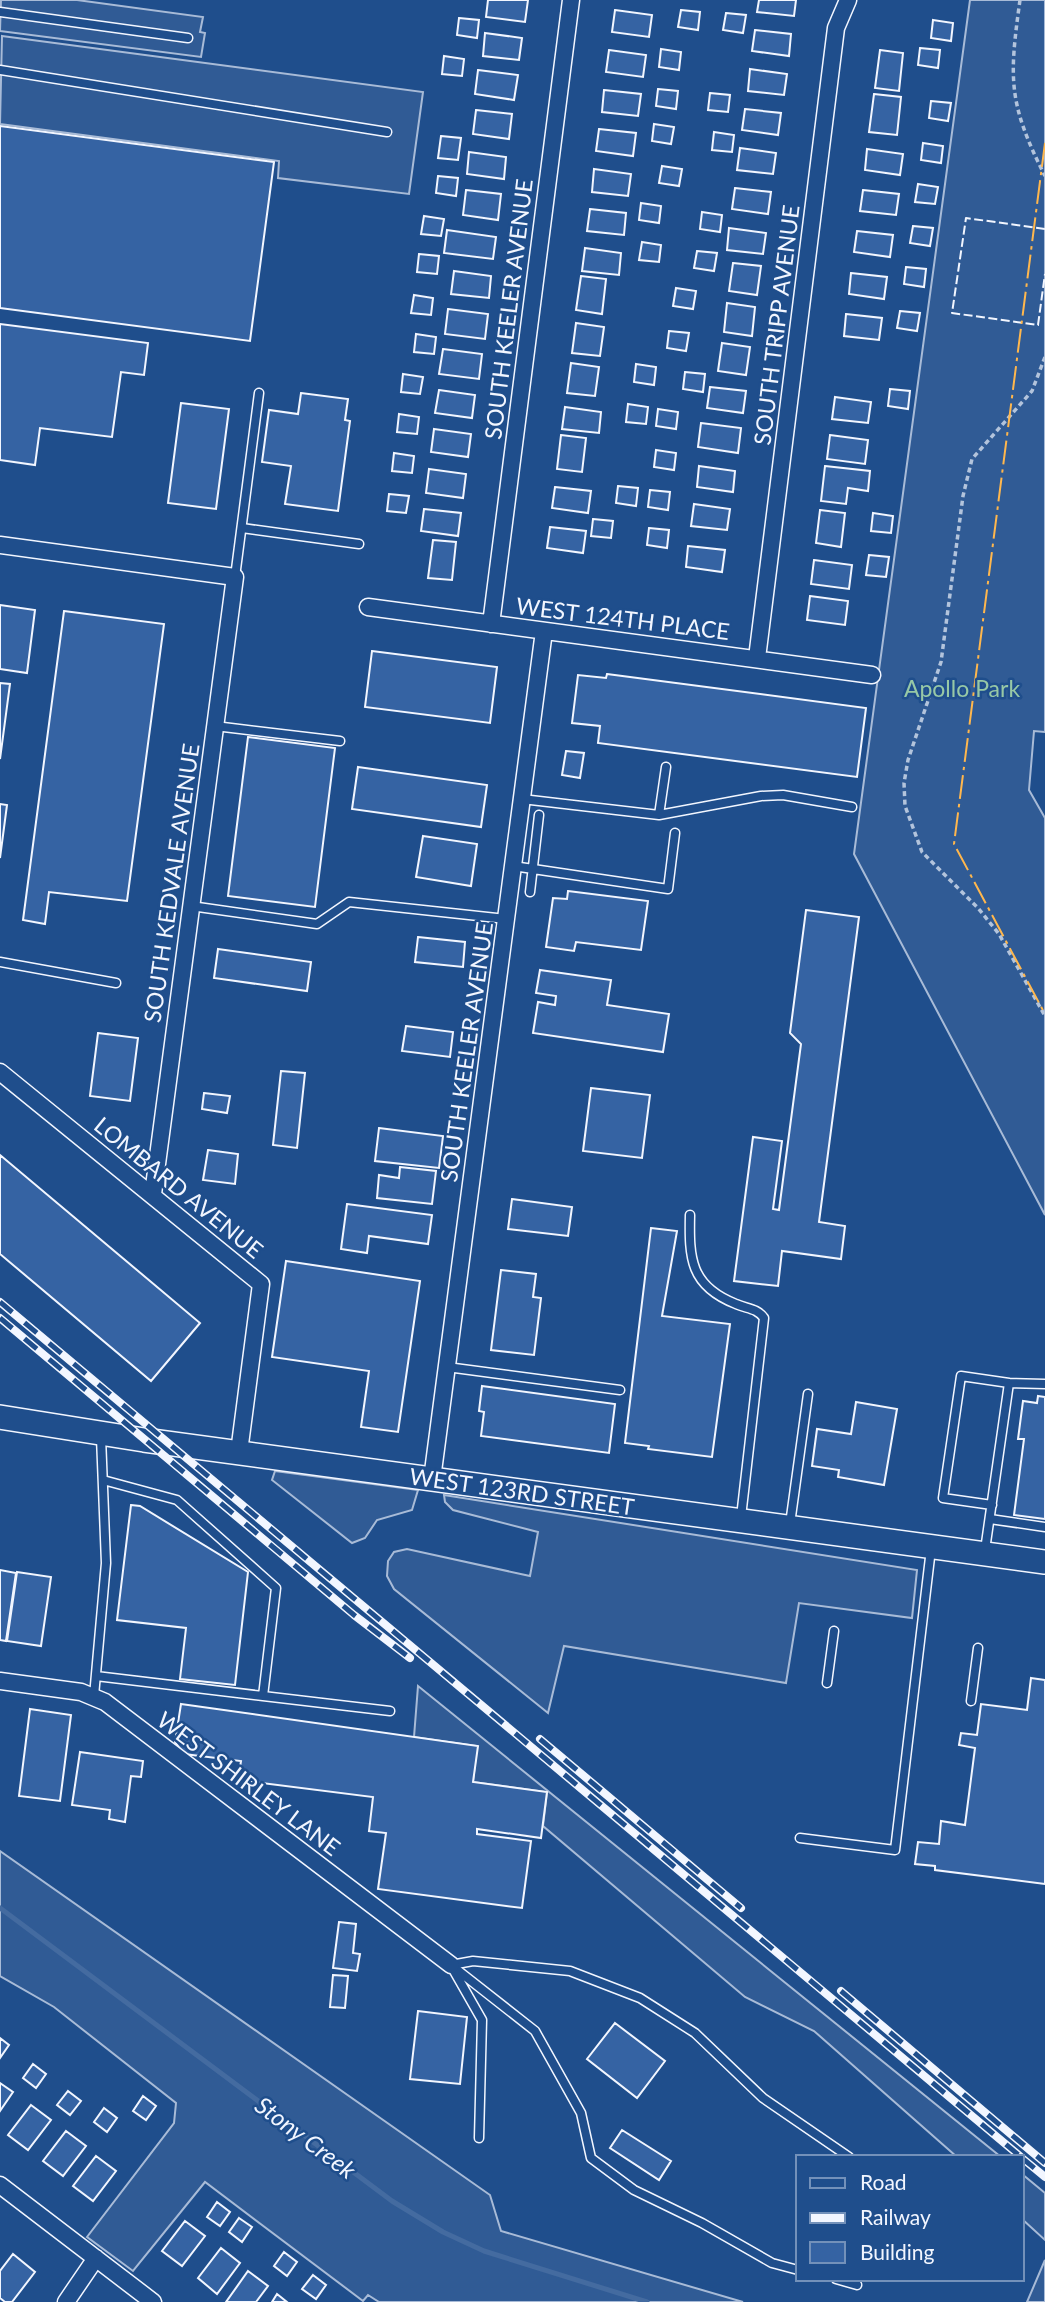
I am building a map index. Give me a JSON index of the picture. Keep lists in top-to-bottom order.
{
  "streets": {
    "street": [
      "SOUTH KEELER AVENUE",
      "SOUTH TRIPP AVENUE",
      "WEST 124TH PLACE",
      "SOUTH KEDVALE AVENUE",
      "LOMBARD AVENUE",
      "WEST 123RD STREET",
      "WEST SHIRLEY LANE"
    ]
  },
  "crossings": [
    ["SOUTH KEELER AVENUE", "WEST 124TH PLACE"],
    ["SOUTH KEELER AVENUE", "WEST 123RD STREET"],
    ["SOUTH TRIPP AVENUE", "WEST 124TH PLACE"],
    ["SOUTH KEDVALE AVENUE", "LOMBARD AVENUE"],
    ["LOMBARD AVENUE", "WEST 123RD STREET"]
  ],
  "water": ["Stony Creek"],
  "parks": ["Apollo Park"],
  "legend": ["Road", "Railway", "Building"]
}
